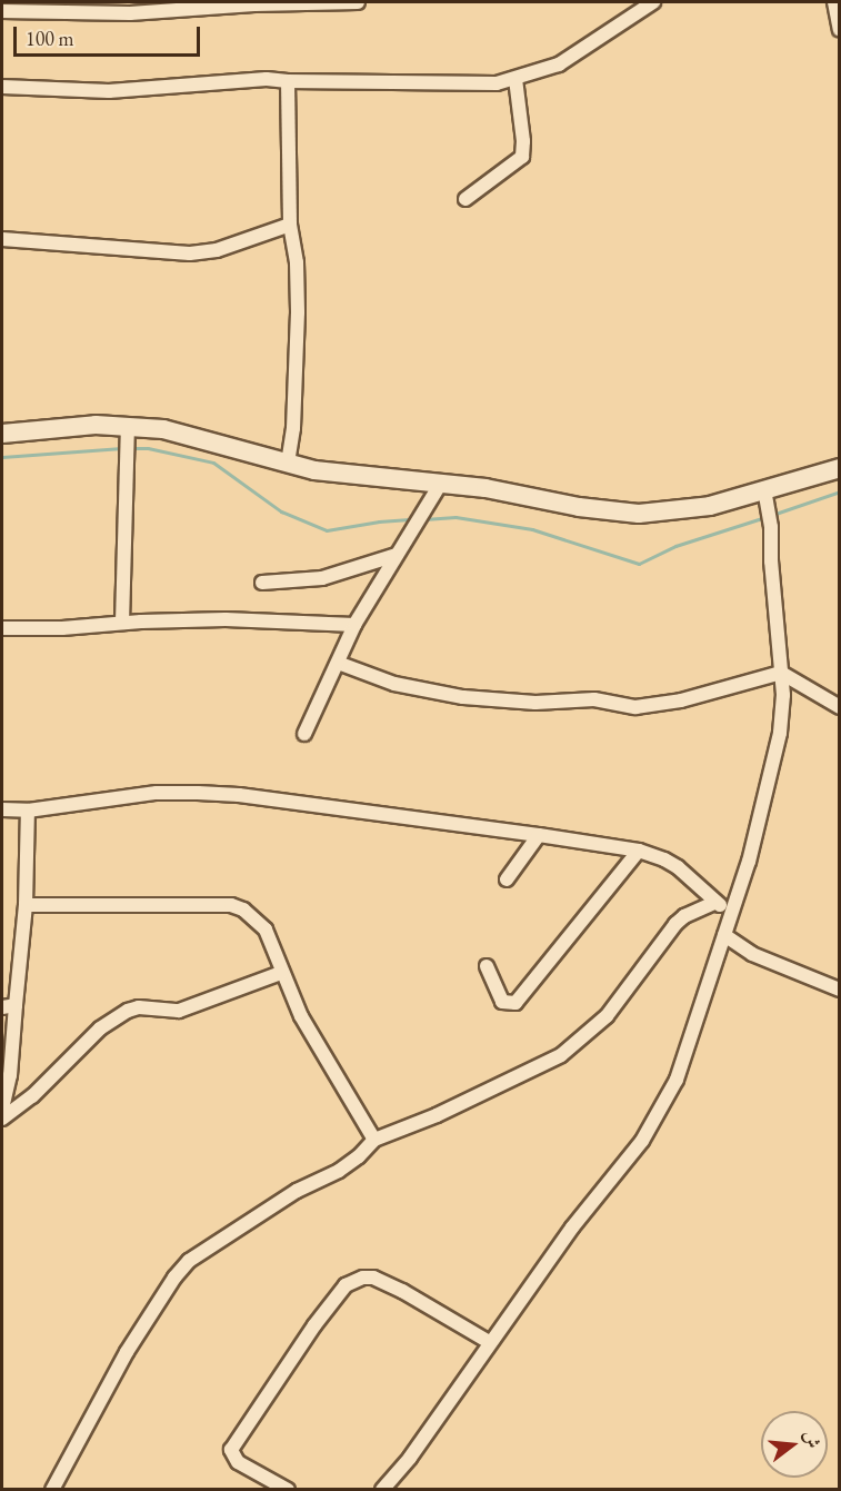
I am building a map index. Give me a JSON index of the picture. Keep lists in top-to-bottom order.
{
  "scale_bar": "100 m",
  "north": "right"
}
